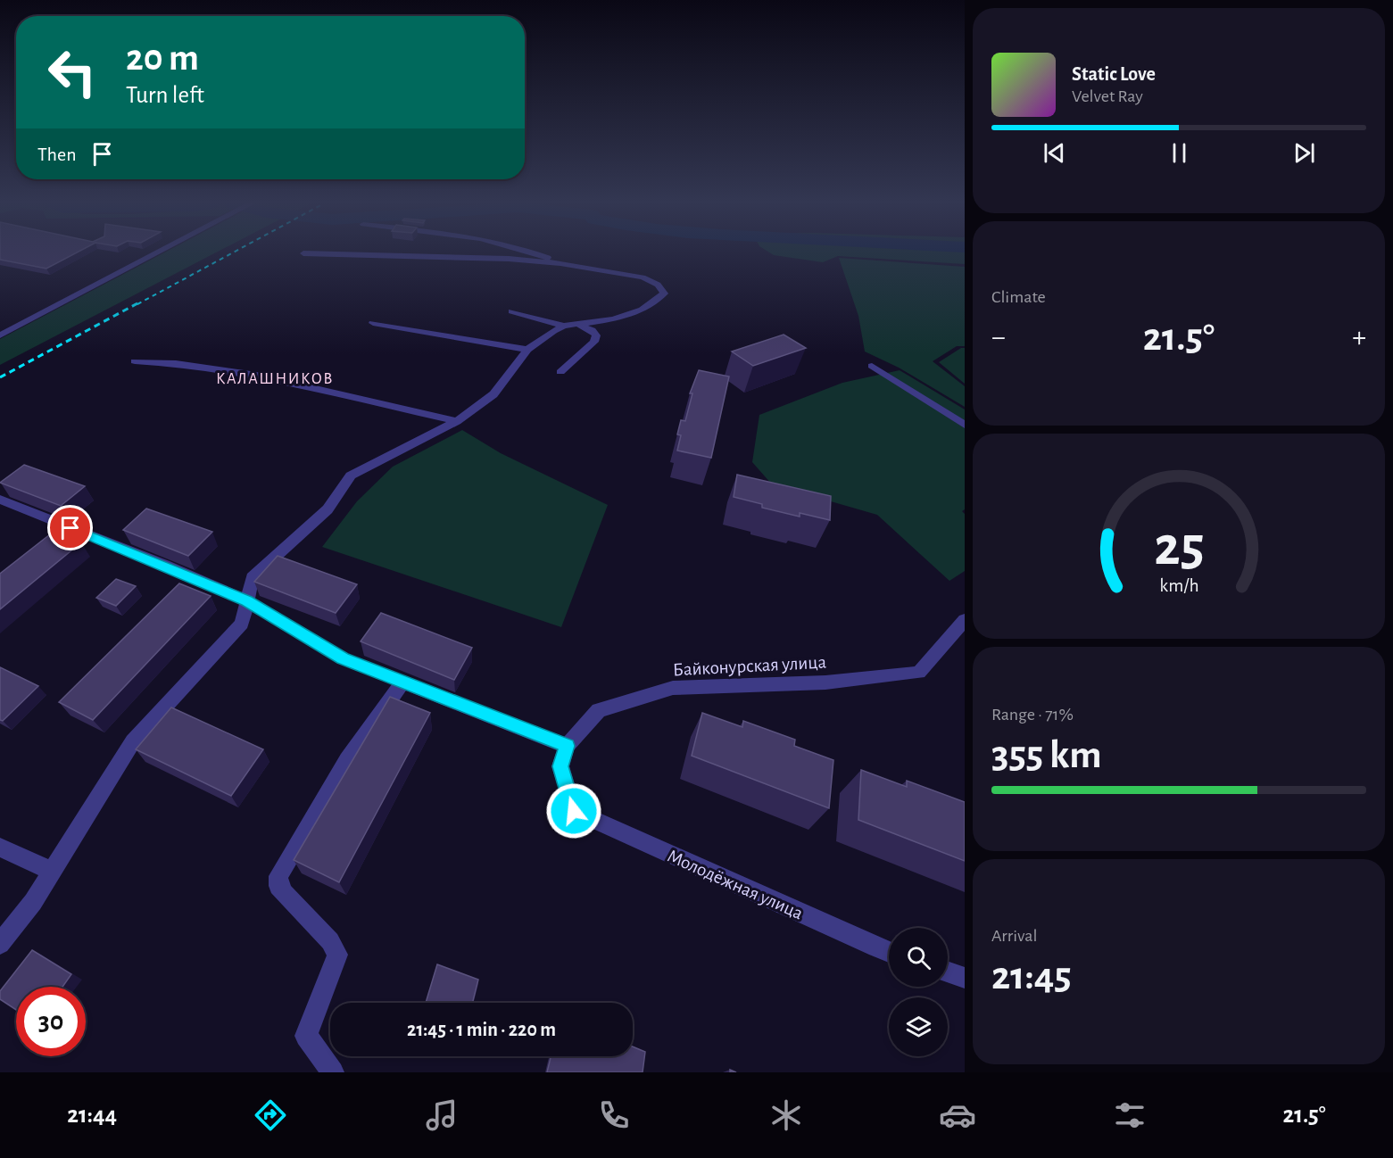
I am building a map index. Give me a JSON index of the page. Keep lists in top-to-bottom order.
{
  "streets": {
    "street": ["Байконурская улица", "Молодёжная улица"]
  },
  "crossings": [
    ["Байконурская улица", "Молодёжная улица"]
  ],
  "districts": ["КАЛАШНИКОВ"],
  "page": {
    "turn": ["20 m", "Turn left"],
    "song": ["Static Love", "Velvet Ray"],
    "then": "Then",
    "tile": [
      "Climate",
      ["Range · 71%", "355 km"],
      ["Arrival", "21:45"]
    ],
    "heat": ["−", "21.5°", "+"],
    "limit": "30",
    "trip": "21:45 · 1 min · 220 m",
    "tabs": ["21:44", "21.5°"],
    "gauge": ["25", "km/h"]
  }
}
